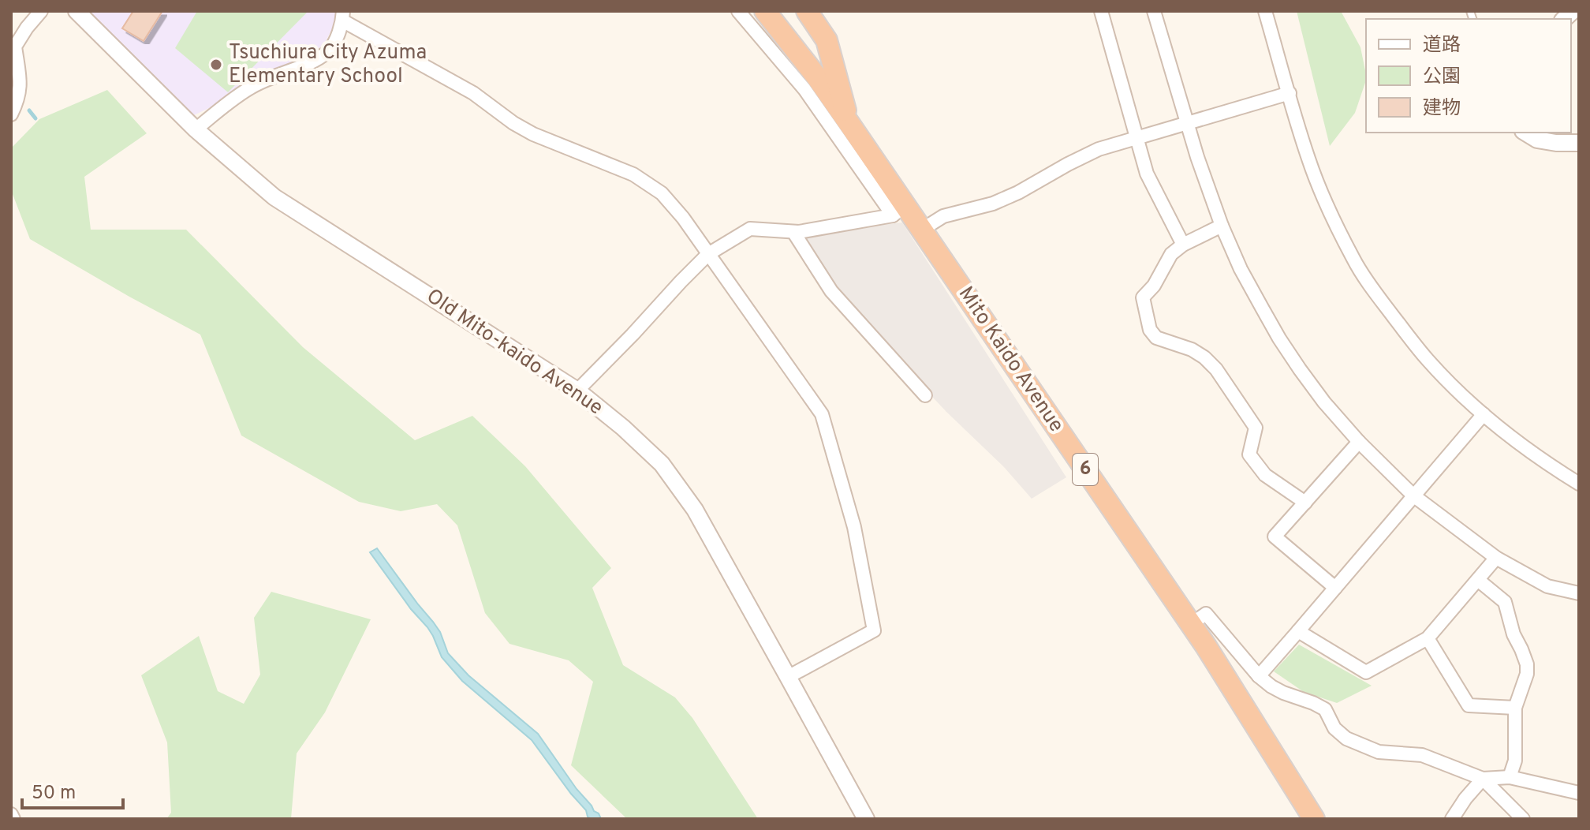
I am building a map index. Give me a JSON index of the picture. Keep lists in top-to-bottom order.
{
  "streets": {
    "highway": ["Mito Kaido Avenue", "6"],
    "street": ["Old Mito-kaido Avenue"]
  },
  "crossings": [
    ["Mito Kaido Avenue", "6"]
  ],
  "places": ["Tsuchiura City Azuma Elementary School"],
  "legend": ["道路", "公園", "建物"],
  "scale_bar": "50 m"
}
